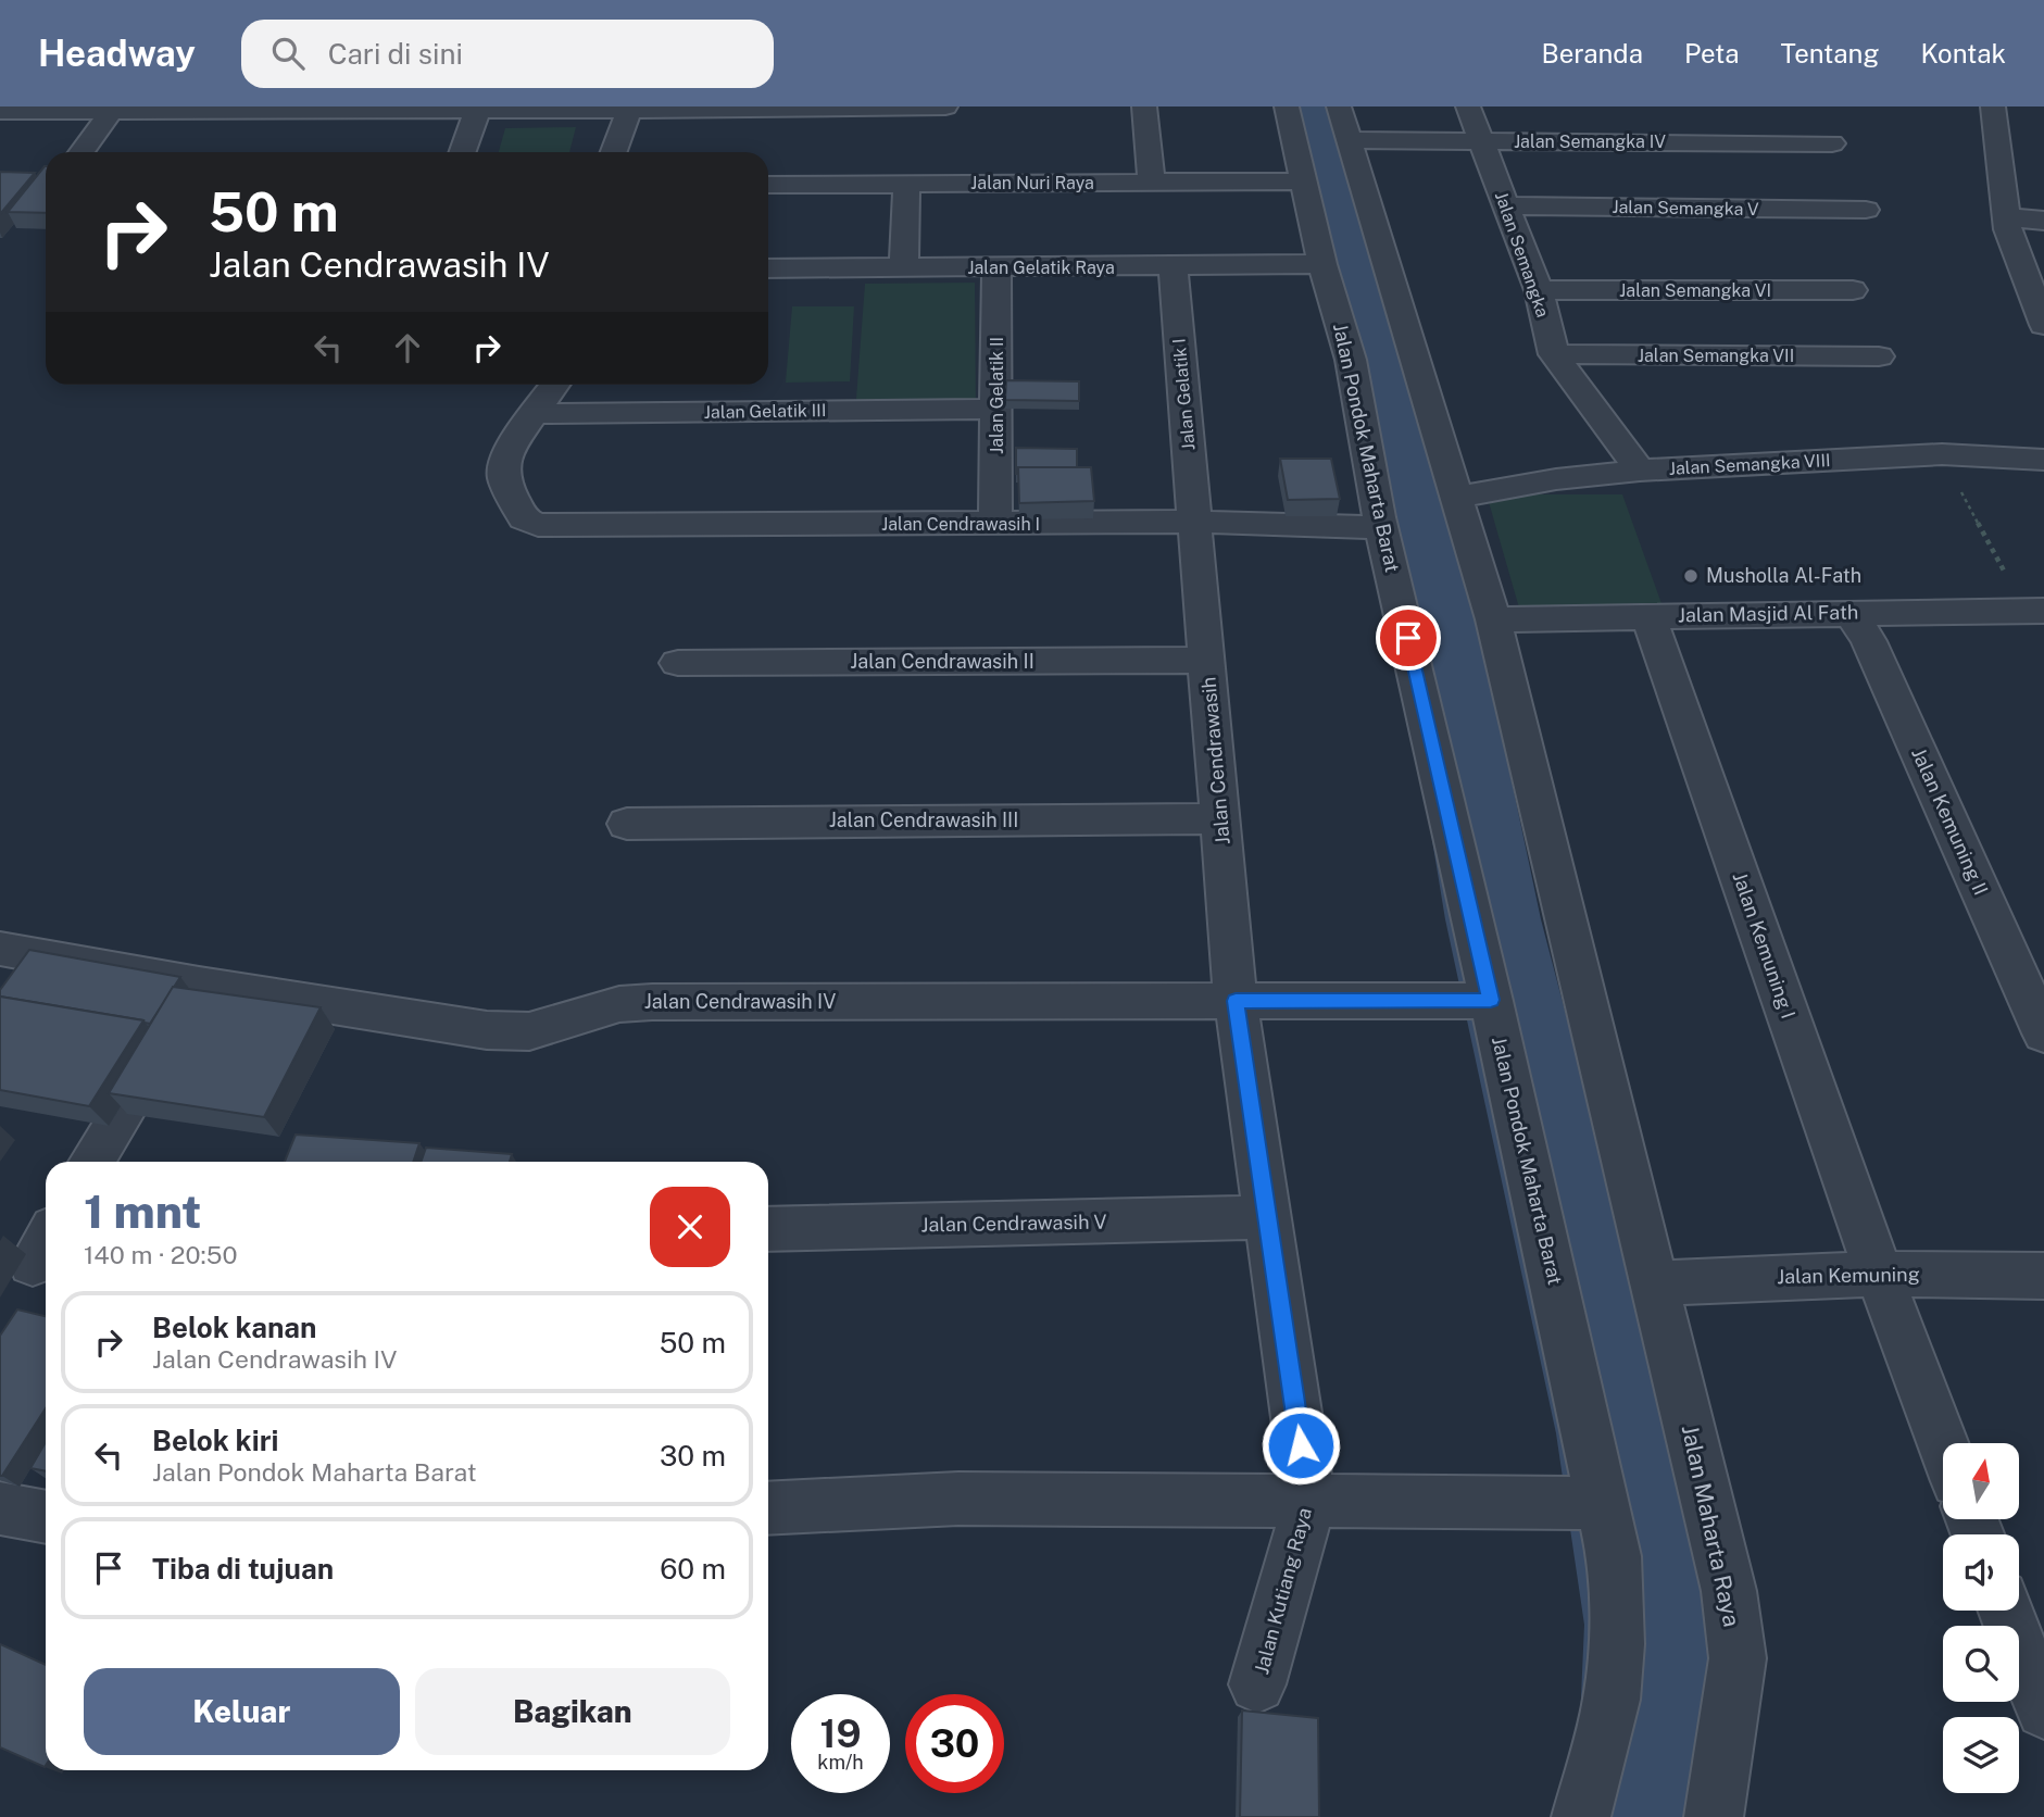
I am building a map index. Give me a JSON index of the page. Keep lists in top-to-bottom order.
{
  "streets": {
    "street": [
      "Jalan Semangka IV",
      "Jalan Nuri Raya",
      "Jalan Semangka V",
      "Jalan Semangka",
      "Jalan Gelatik Raya",
      "Jalan Semangka VI",
      "Jalan Semangka VII",
      "Jalan Gelatik I",
      "Jalan Gelatik II",
      "Jalan Gelatik III",
      "Jalan Pondok Maharta Barat",
      "Jalan Semangka VIII",
      "Jalan Cendrawasih I",
      "Jalan Masjid Al Fath",
      "Jalan Cendrawasih II",
      "Jalan Cendrawasih",
      "Jalan Cendrawasih III",
      "Jalan Kemuning II",
      "Jalan Kemuning I",
      "Jalan Cendrawasih IV",
      "Jalan Cendrawasih V",
      "Jalan Kemuning",
      "Jalan Maharta Raya",
      "Jalan Kutiang Raya"
    ]
  },
  "crossings": [
    ["Jalan Semangka IV", "Jalan Semangka"],
    ["Jalan Nuri Raya", "Jalan Pondok Maharta Barat"],
    ["Jalan Semangka V", "Jalan Semangka"],
    ["Jalan Semangka", "Jalan Semangka VI"],
    ["Jalan Semangka", "Jalan Semangka VII"],
    ["Jalan Semangka", "Jalan Semangka VIII"],
    ["Jalan Gelatik Raya", "Jalan Gelatik I"],
    ["Jalan Gelatik Raya", "Jalan Gelatik II"],
    ["Jalan Gelatik Raya", "Jalan Pondok Maharta Barat"],
    ["Jalan Gelatik I", "Jalan Cendrawasih I"],
    ["Jalan Gelatik I", "Jalan Cendrawasih"],
    ["Jalan Gelatik II", "Jalan Gelatik III"],
    ["Jalan Gelatik II", "Jalan Cendrawasih I"],
    ["Jalan Gelatik III", "Jalan Cendrawasih I"],
    ["Jalan Pondok Maharta Barat", "Jalan Cendrawasih I"],
    ["Jalan Pondok Maharta Barat", "Jalan Cendrawasih IV"],
    ["Jalan Cendrawasih I", "Jalan Cendrawasih"],
    ["Jalan Masjid Al Fath", "Jalan Kemuning II"],
    ["Jalan Masjid Al Fath", "Jalan Kemuning I"],
    ["Jalan Cendrawasih II", "Jalan Cendrawasih"],
    ["Jalan Cendrawasih", "Jalan Cendrawasih III"],
    ["Jalan Cendrawasih", "Jalan Cendrawasih IV"],
    ["Jalan Cendrawasih", "Jalan Kutiang Raya"],
    ["Jalan Kemuning I", "Jalan Kemuning"],
    ["Jalan Cendrawasih IV", "Jalan Kutiang Raya"],
    ["Jalan Cendrawasih V", "Jalan Kutiang Raya"],
    ["Jalan Kemuning", "Jalan Maharta Raya"]
  ],
  "places": ["Musholla Al-Fath"],
  "north": "top",
  "page": {
    "header": "Headway",
    "search": "Cari di sini",
    "nav": [
      "Beranda",
      "Peta",
      "Tentang",
      "Kontak"
    ],
    "turn": ["50 m", "Jalan Cendrawasih IV"],
    "heading": ["1 mnt", "140 m · 20:50"],
    "list": [
      {
        "name": "Belok kanan",
        "note": "Jalan Cendrawasih IV",
        "value": "50 m"
      },
      {
        "name": "Belok kiri",
        "note": "Jalan Pondok Maharta Barat",
        "value": "30 m"
      },
      {
        "name": "Tiba di tujuan",
        "value": "60 m"
      }
    ],
    "buttons": ["Keluar", "Bagikan"],
    "speed": "19 km/h",
    "limit": "30"
  }
}
